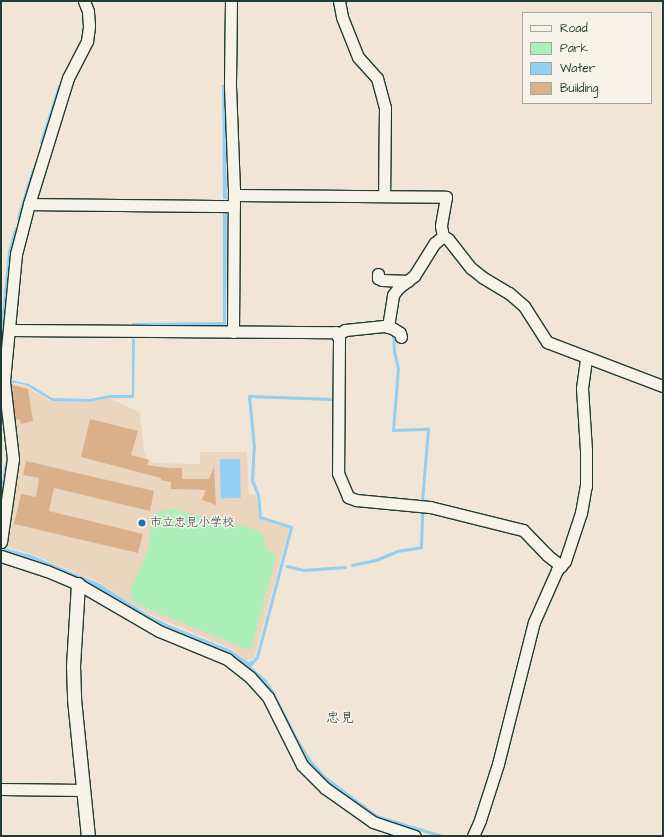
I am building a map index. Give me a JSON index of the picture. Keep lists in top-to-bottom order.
{
  "districts": ["忠見"],
  "places": ["市立忠見小学校"],
  "legend": [
    "Road",
    "Park",
    "Water",
    "Building"
  ]
}
